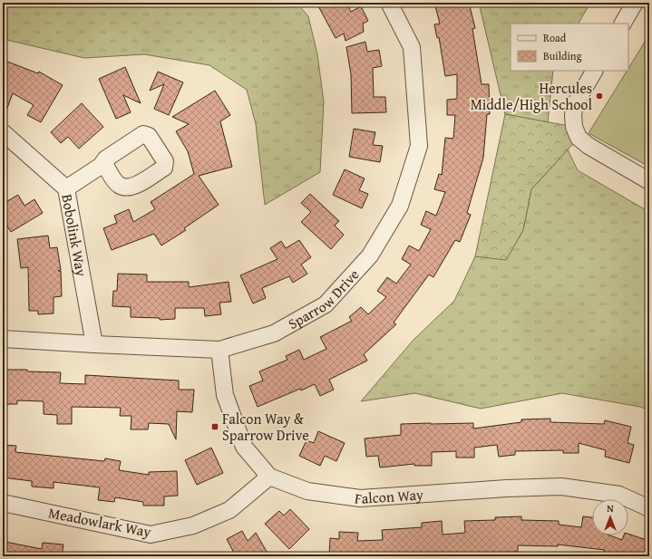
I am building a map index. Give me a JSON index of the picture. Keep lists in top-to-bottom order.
{
  "streets": {
    "street": [
      "Bobolink Way",
      "Sparrow Drive",
      "Falcon Way",
      "Meadowlark Way"
    ]
  },
  "crossings": [
    ["Bobolink Way", "Sparrow Drive"],
    ["Sparrow Drive", "Falcon Way"],
    ["Falcon Way", "Meadowlark Way"]
  ],
  "places": {
    "other": ["Hercules Middle/High School"],
    "transit": ["Falcon Way & Sparrow Drive"]
  },
  "legend": ["Road", "Building"],
  "north": "top"
}
